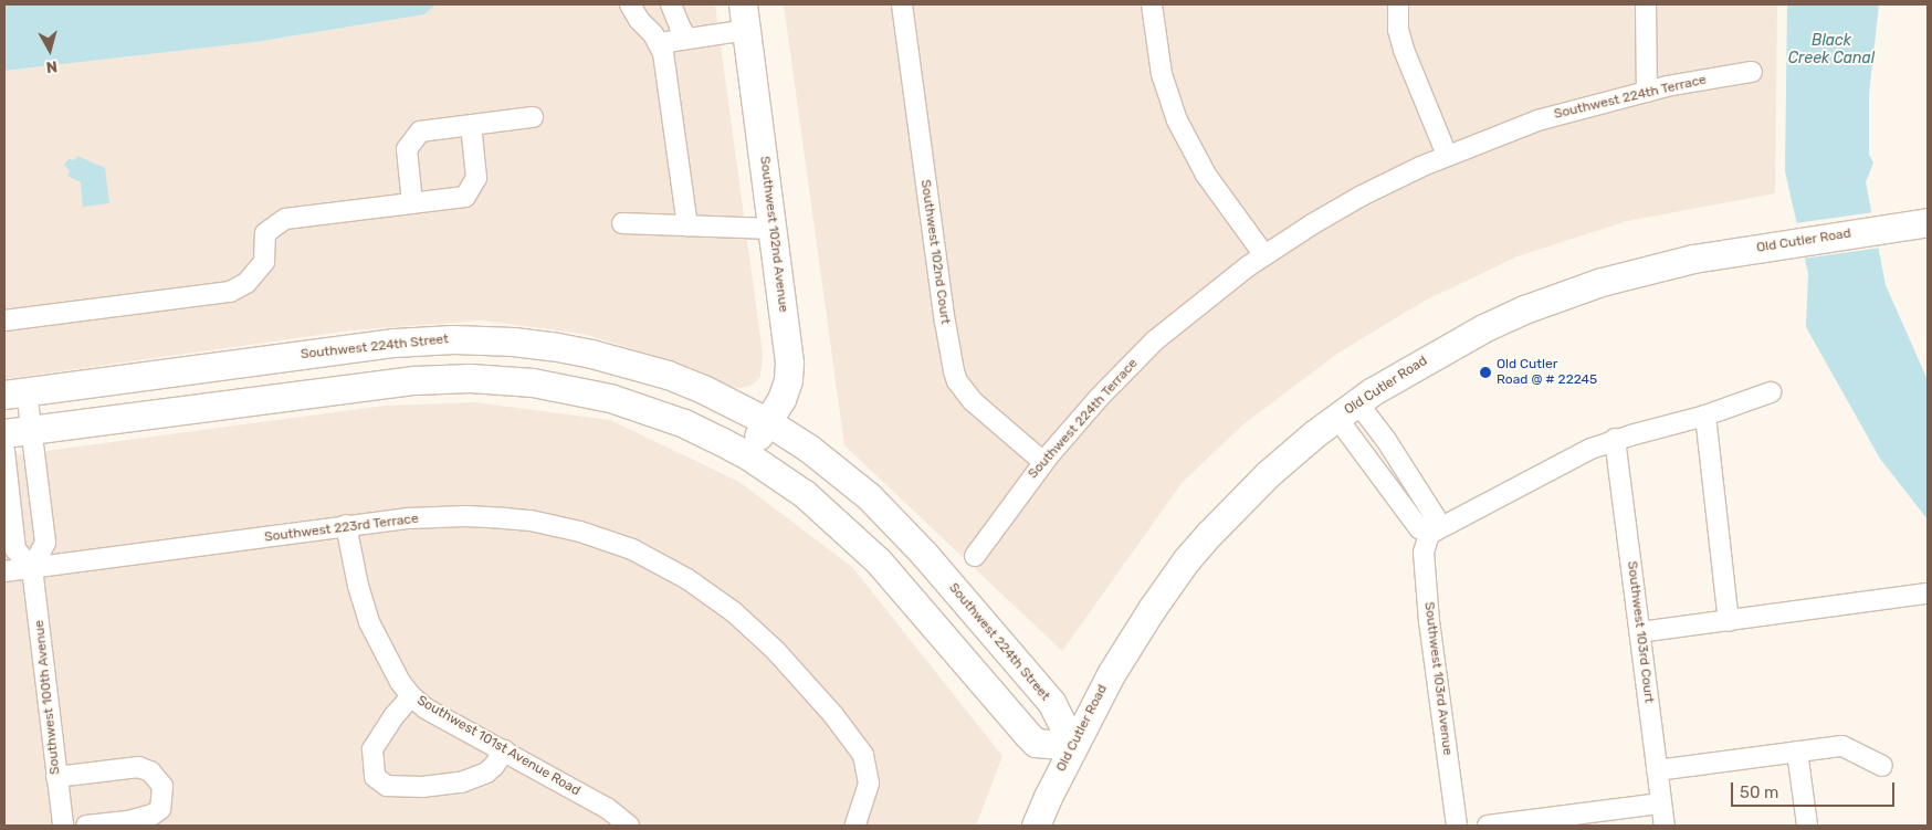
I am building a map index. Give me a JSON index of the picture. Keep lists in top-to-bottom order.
{
  "streets": {
    "street": [
      "Southwest 224th Terrace",
      "Southwest 102nd Avenue",
      "Old Cutler Road",
      "Southwest 102nd Court",
      "Southwest 224th Street",
      "Southwest 223rd Terrace",
      "Southwest 103rd Court",
      "Southwest 103rd Avenue",
      "Southwest 100th Avenue",
      "Southwest 101st Avenue Road"
    ]
  },
  "crossings": [
    ["Southwest 224th Terrace", "Southwest 102nd Court"],
    ["Southwest 102nd Avenue", "Southwest 224th Street"],
    ["Old Cutler Road", "Southwest 224th Street"],
    ["Old Cutler Road", "Southwest 103rd Avenue"],
    ["Southwest 223rd Terrace", "Southwest 100th Avenue"],
    ["Southwest 223rd Terrace", "Southwest 101st Avenue Road"]
  ],
  "water": ["Black Creek Canal"],
  "places": ["Old Cutler Road @ # 22245"],
  "scale_bar": "50 m",
  "north": "bottom"
}
